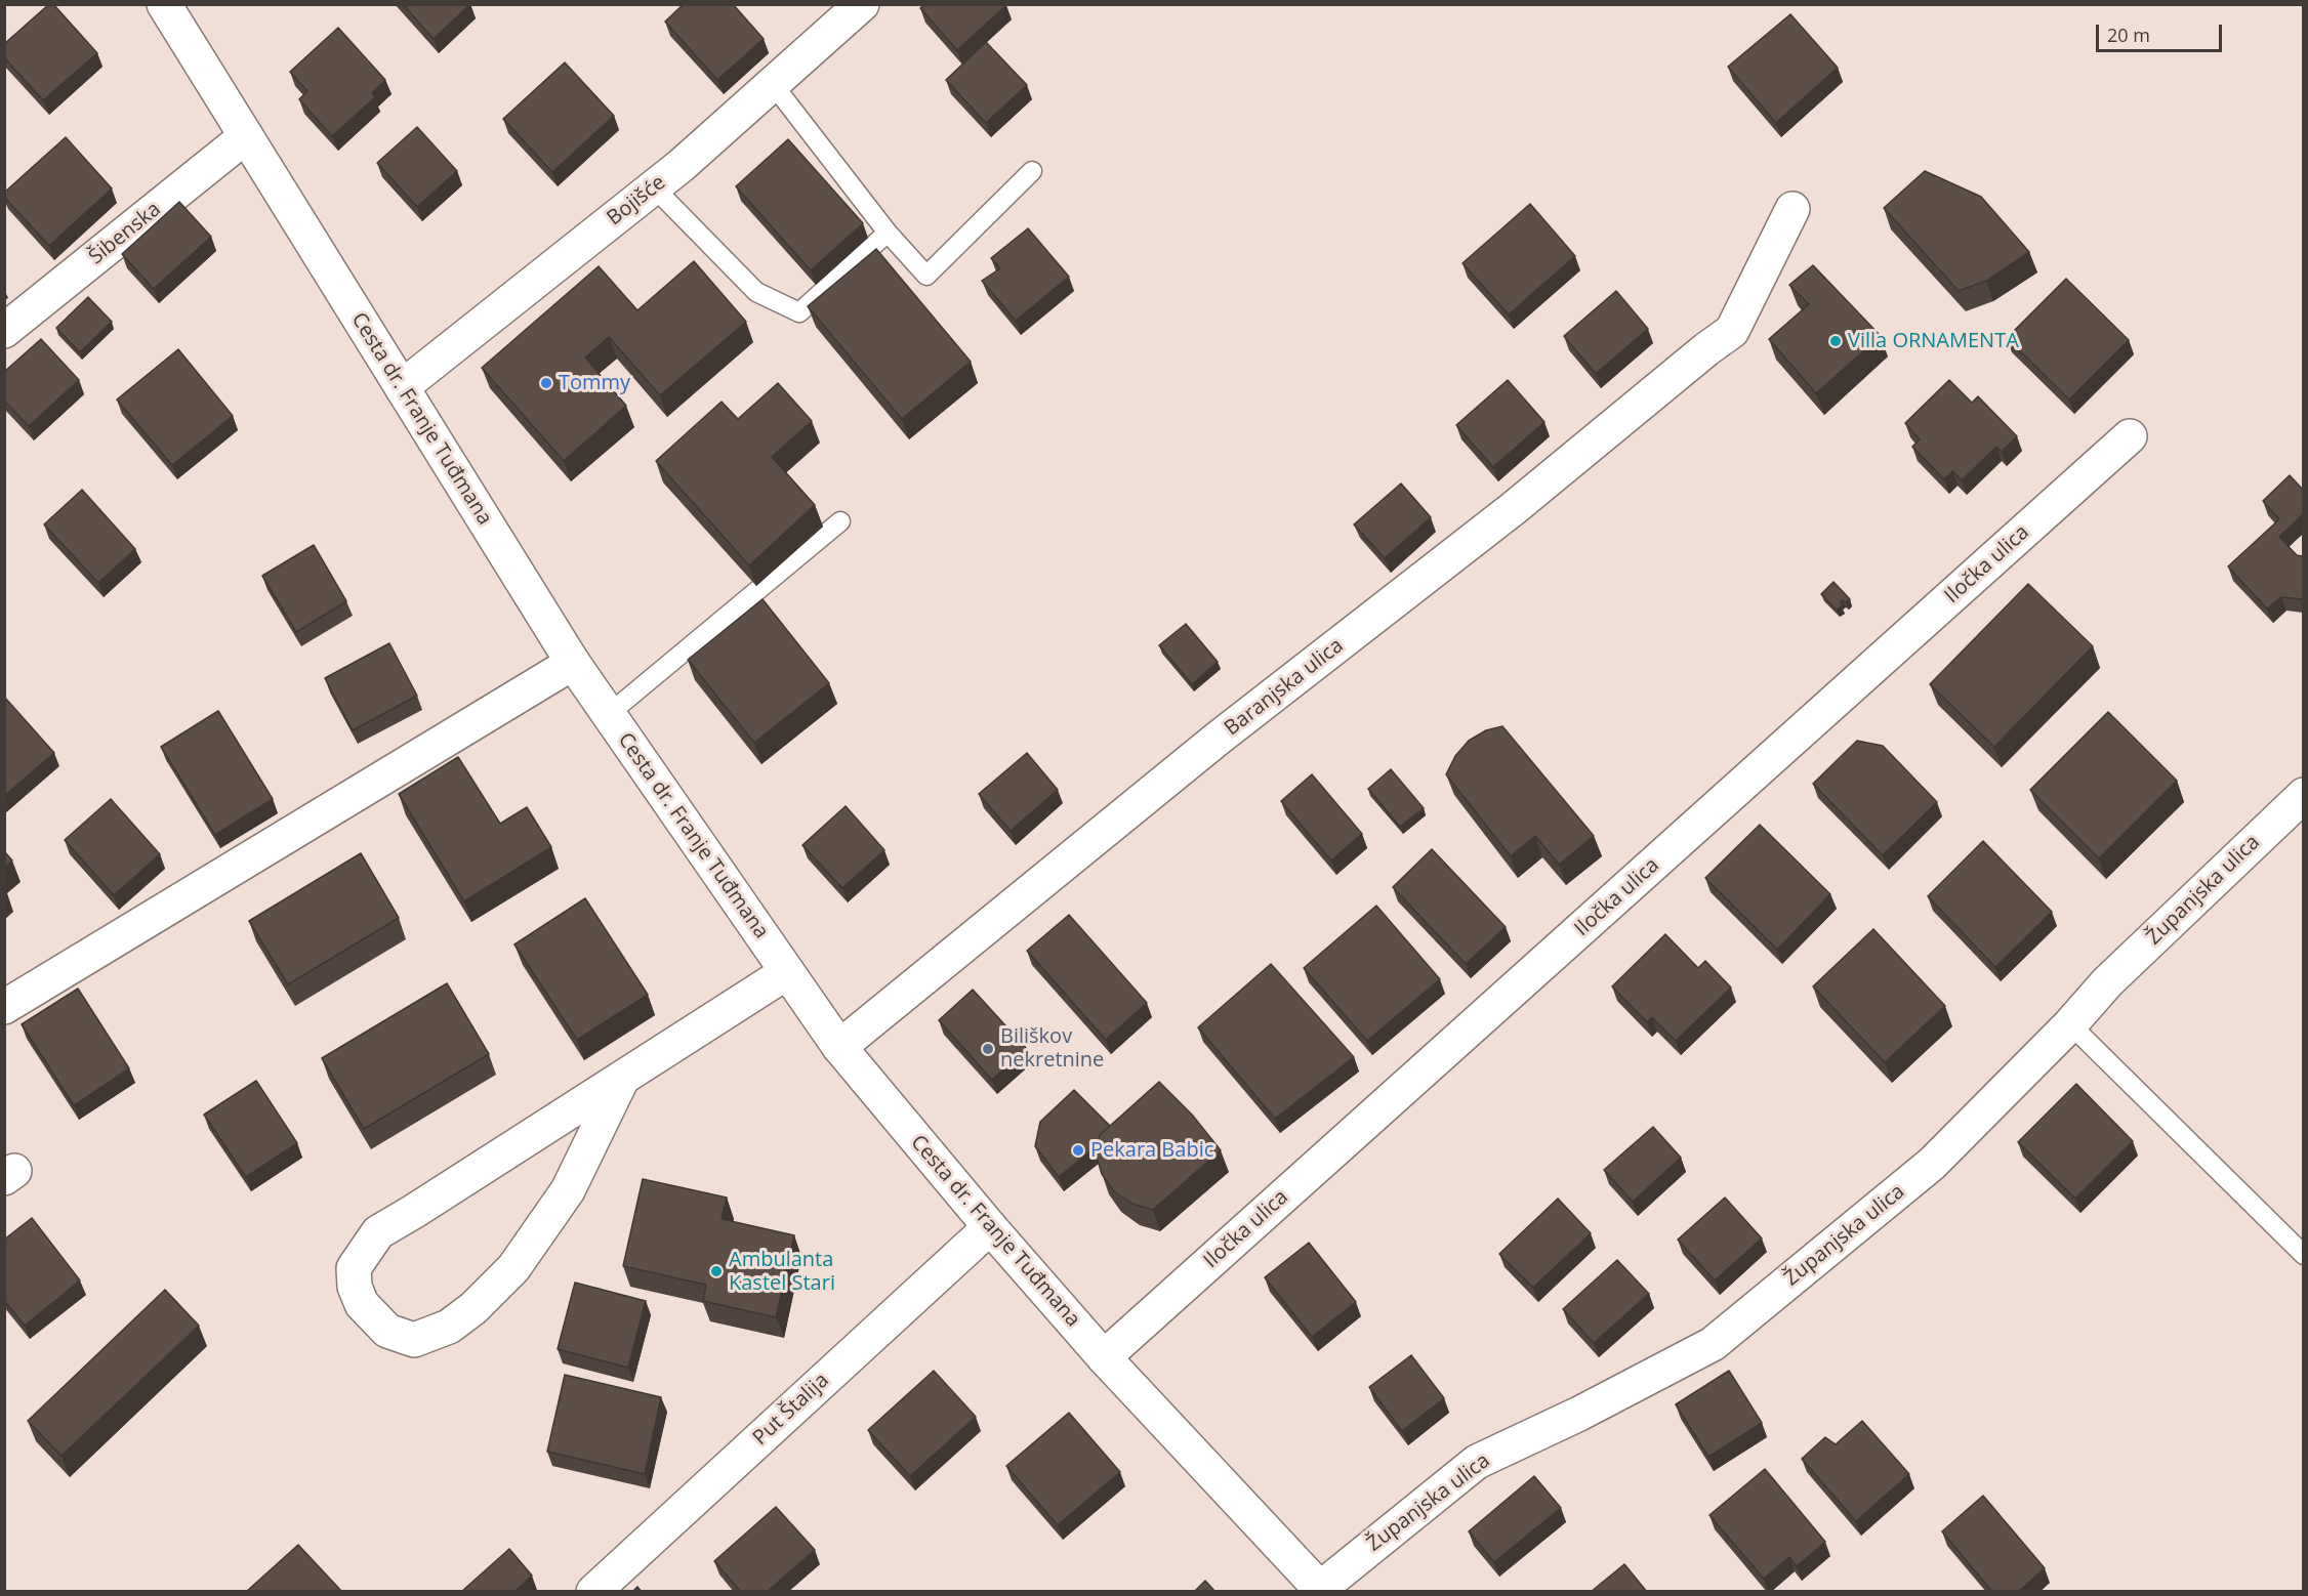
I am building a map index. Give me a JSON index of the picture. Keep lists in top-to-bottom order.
{
  "streets": {
    "street": [
      "Bojišće",
      "Šibenska",
      "Cesta dr. Franje Tuđmana",
      "Iločka ulica",
      "Baranjska ulica",
      "Županjska ulica",
      "Put Štalija"
    ]
  },
  "crossings": [
    ["Bojišće", "Cesta dr. Franje Tuđmana"],
    ["Šibenska", "Cesta dr. Franje Tuđmana"],
    ["Cesta dr. Franje Tuđmana", "Iločka ulica"],
    ["Cesta dr. Franje Tuđmana", "Baranjska ulica"],
    ["Cesta dr. Franje Tuđmana", "Županjska ulica"],
    ["Cesta dr. Franje Tuđmana", "Put Štalija"]
  ],
  "places": [
    "Villa ORNAMENTA",
    "Tommy",
    "Biliškov nekretnine",
    "Pekara Babic",
    "Ambulanta Kastel Stari"
  ],
  "scale_bar": "20 m"
}
